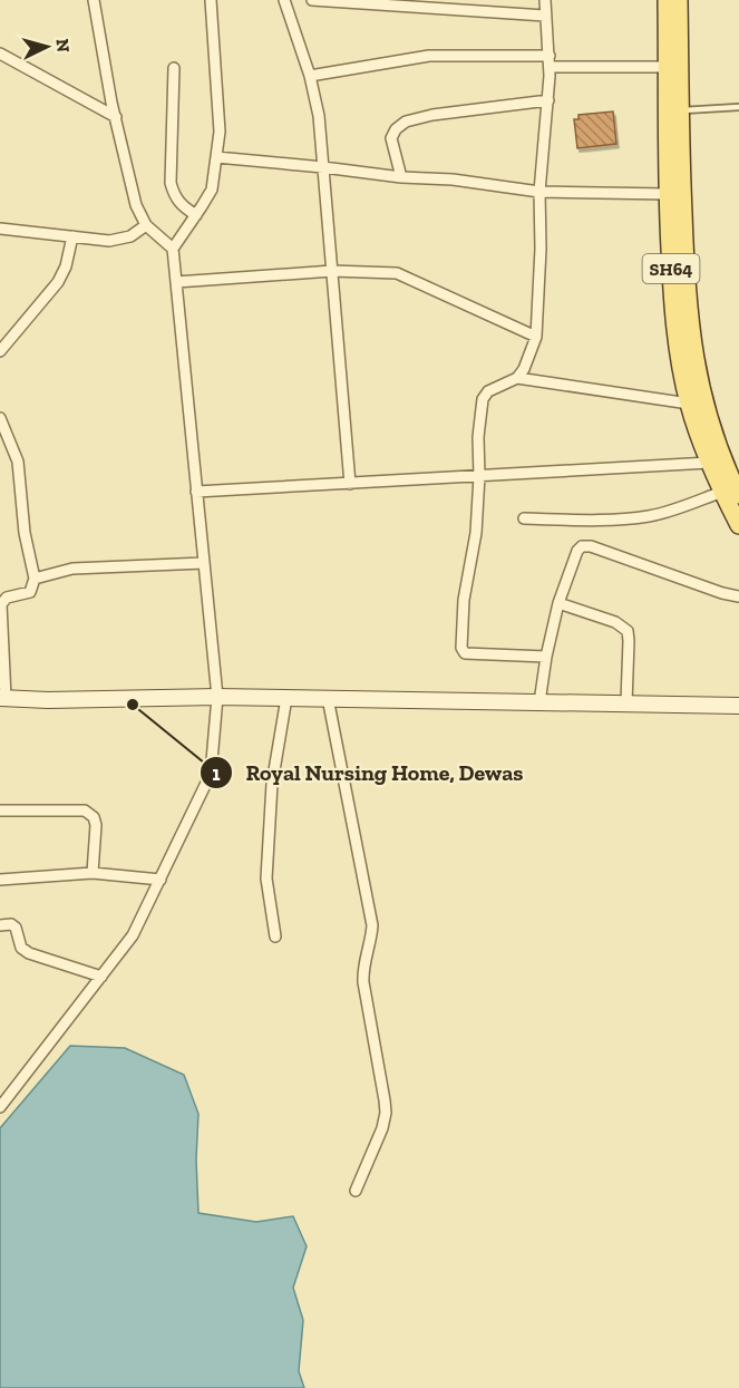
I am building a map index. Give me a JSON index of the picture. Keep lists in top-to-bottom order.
{
  "streets": {
    "main road": ["SH64"]
  },
  "places": ["Royal Nursing Home, Dewas"],
  "north": "right"
}
